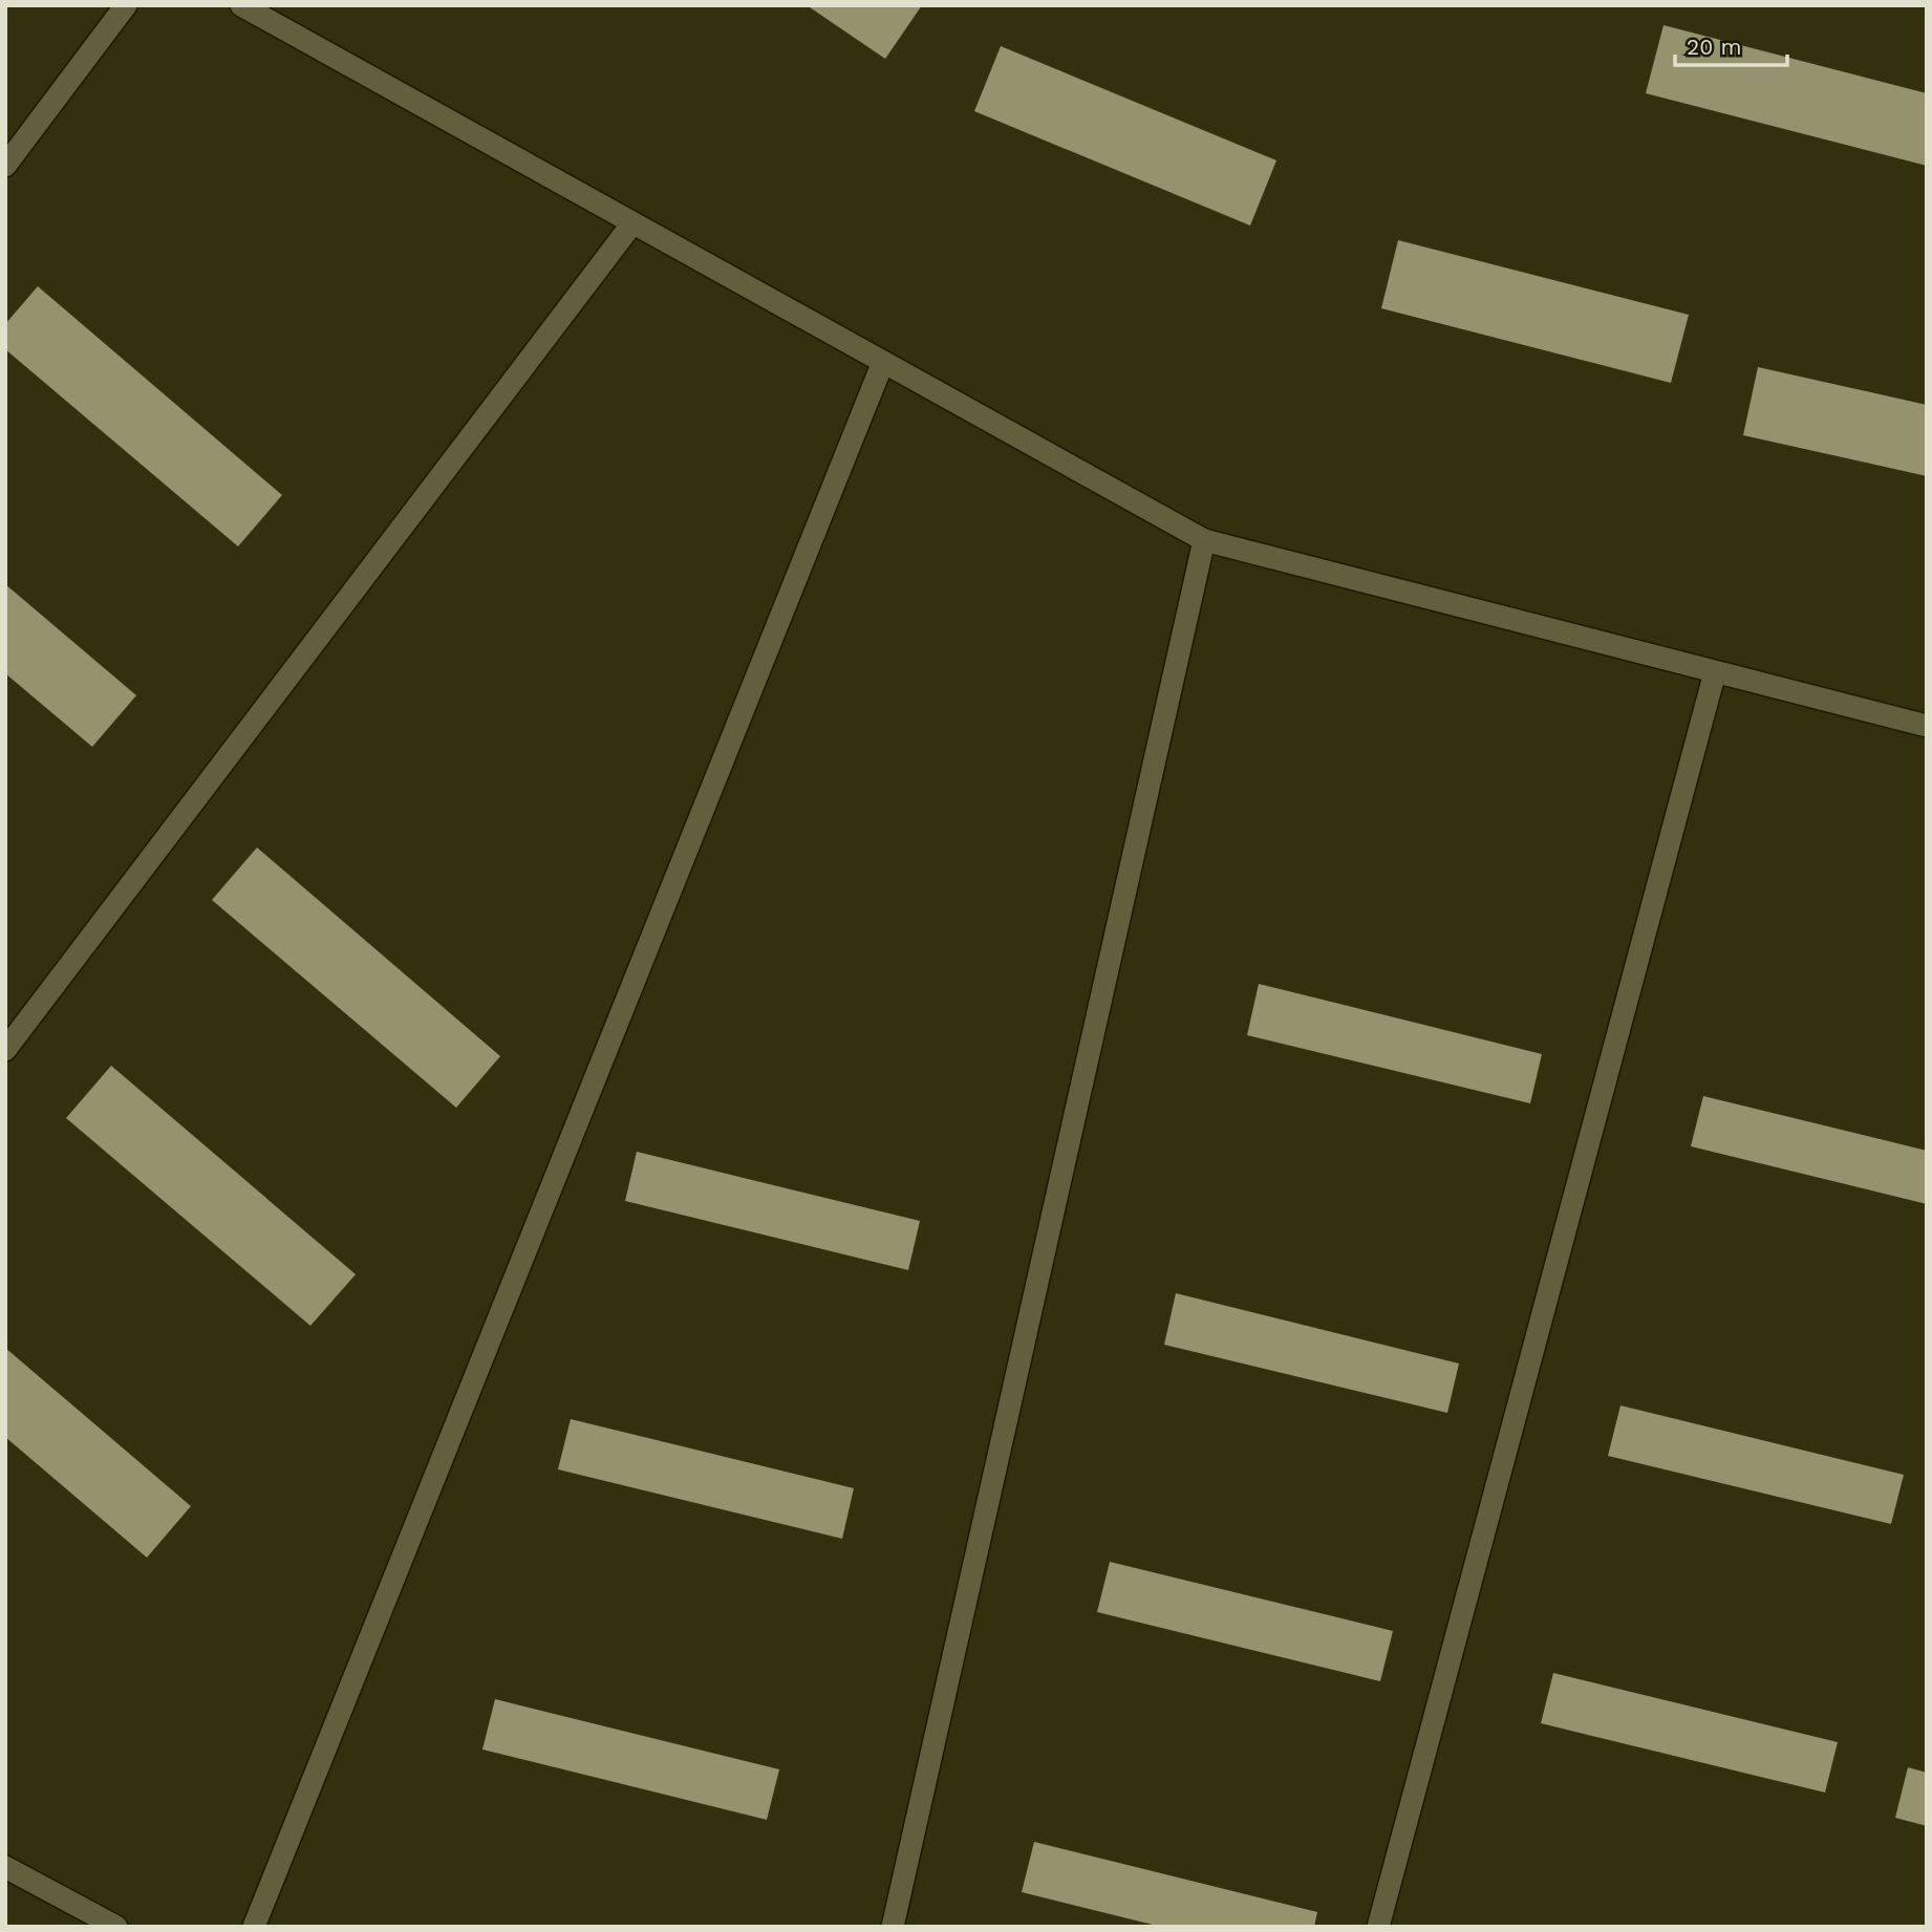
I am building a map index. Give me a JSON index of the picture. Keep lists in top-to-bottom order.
{
  "scale_bar": "20 m"
}
